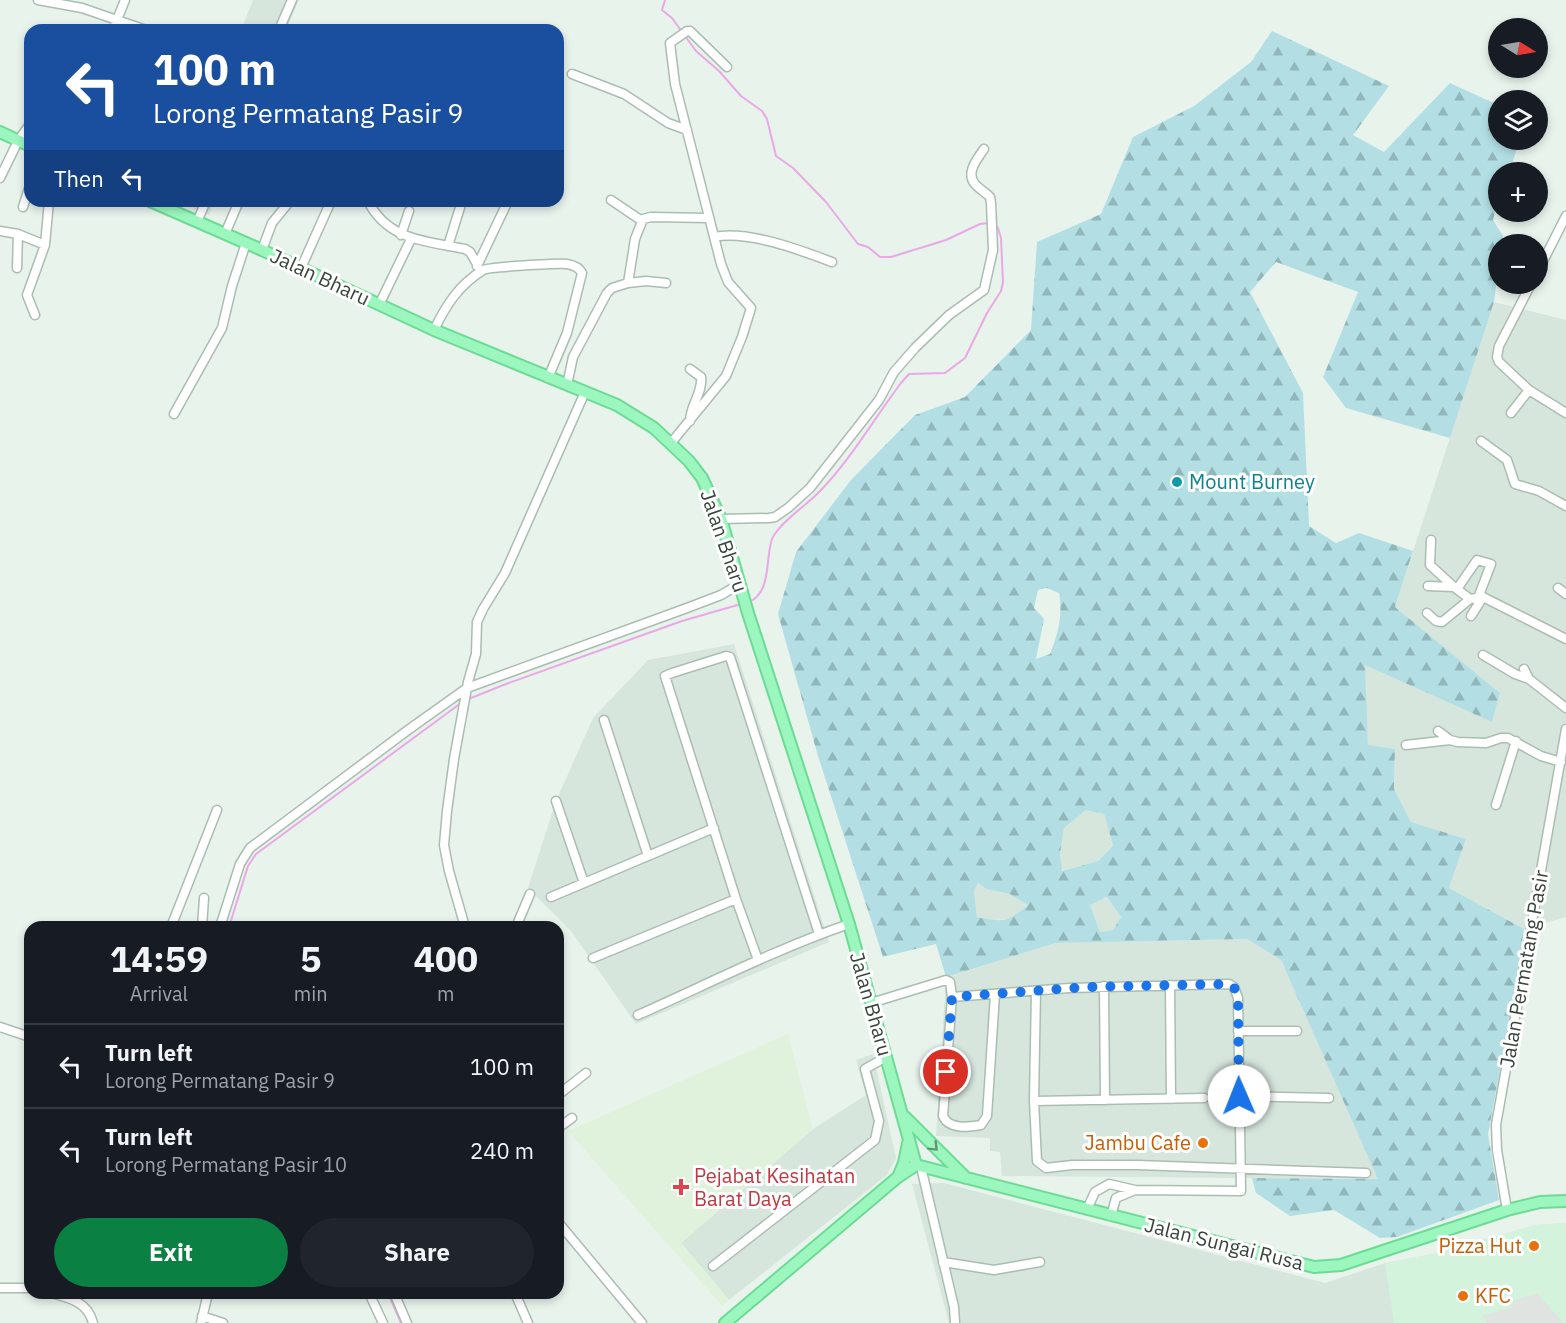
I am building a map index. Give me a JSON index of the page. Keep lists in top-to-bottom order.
{
  "streets": {
    "main road": ["Jalan Bharu", "Jalan Sungai Rusa"],
    "street": ["Jalan Permatang Pasir"]
  },
  "crossings": [
    ["Jalan Bharu", "Jalan Sungai Rusa"],
    ["Jalan Permatang Pasir", "Jalan Sungai Rusa"]
  ],
  "places": {
    "other": [
      "Mount Burney",
      "Jambu Cafe",
      "Pizza Hut",
      "KFC"
    ],
    "health": ["Pejabat Kesihatan Barat Daya"]
  },
  "north": "right",
  "page": {
    "map_buttons": ["+", "−"],
    "turn": ["100 m", "Lorong Permatang Pasir 9"],
    "then": "Then",
    "eta": [
      "14:59",
      "Arrival",
      "5",
      "min",
      "400",
      "m"
    ],
    "list": [
      {
        "name": "Turn left",
        "note": "Lorong Permatang Pasir 9",
        "value": "100 m"
      },
      {
        "name": "Turn left",
        "note": "Lorong Permatang Pasir 10",
        "value": "240 m"
      }
    ],
    "buttons": ["Exit", "Share"]
  }
}
